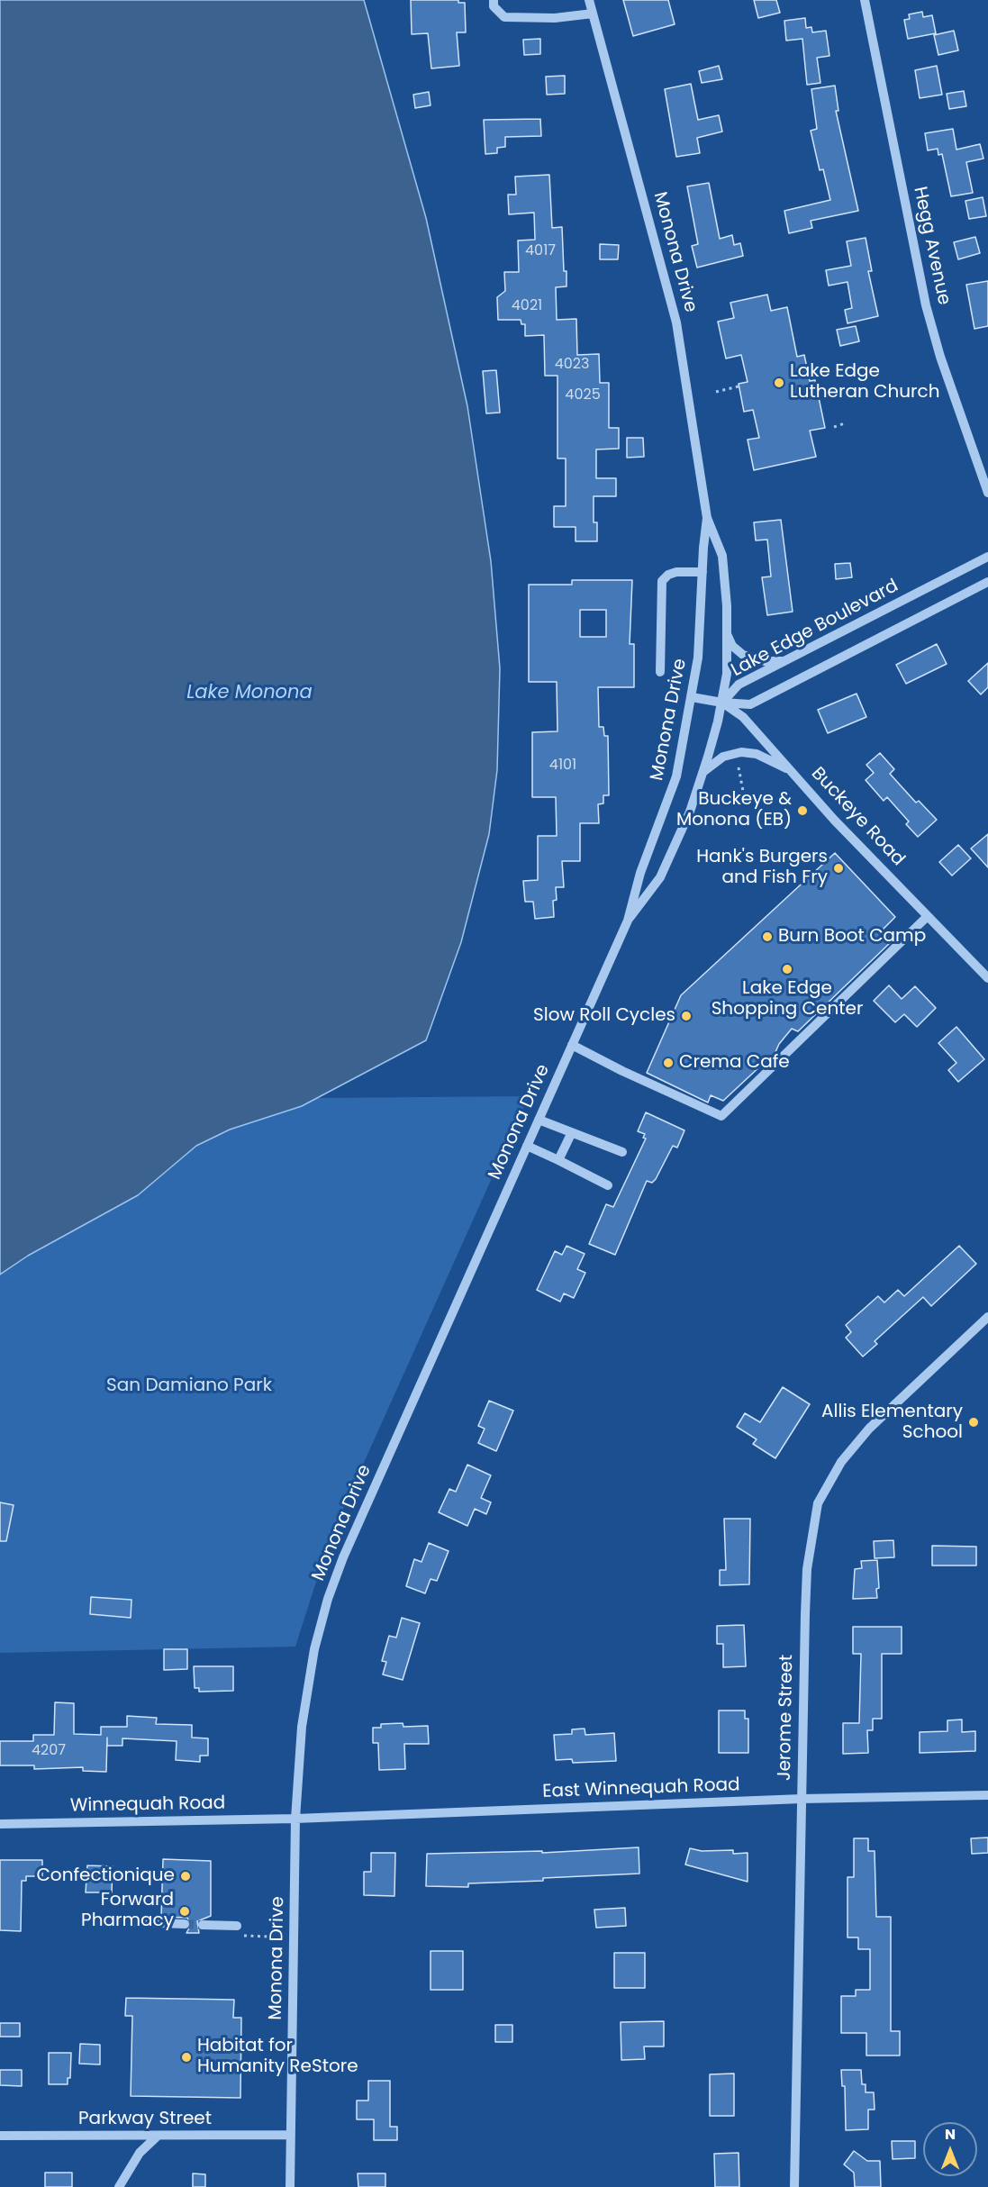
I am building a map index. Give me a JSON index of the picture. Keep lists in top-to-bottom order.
{
  "streets": {
    "street": [
      "Hegg Avenue",
      "Monona Drive",
      "Lake Edge Boulevard",
      "Buckeye Road",
      "Jerome Street",
      "East Winnequah Road",
      "Winnequah Road",
      "Parkway Street"
    ]
  },
  "crossings": [
    ["Monona Drive", "Lake Edge Boulevard"],
    ["Monona Drive", "Buckeye Road"],
    ["Monona Drive", "East Winnequah Road"],
    ["Monona Drive", "Winnequah Road"],
    ["Monona Drive", "Parkway Street"],
    ["Lake Edge Boulevard", "Buckeye Road"],
    ["Jerome Street", "East Winnequah Road"],
    ["East Winnequah Road", "Winnequah Road"]
  ],
  "water": ["Lake Monona"],
  "parks": ["San Damiano Park"],
  "places": [
    "Lake Edge Lutheran Church",
    "Buckeye & Monona (EB)",
    "Hank's Burgers and Fish Fry",
    "Burn Boot Camp",
    "Lake Edge Shopping Center",
    "Slow Roll Cycles",
    "Crema Cafe",
    "Allis Elementary School",
    "Confectionique",
    "Forward Pharmacy",
    "Habitat for Humanity ReStore"
  ],
  "house_numbers": [
    "4017",
    "4021",
    "4023",
    "4025",
    "4101",
    "4207"
  ],
  "north": "top"
}
